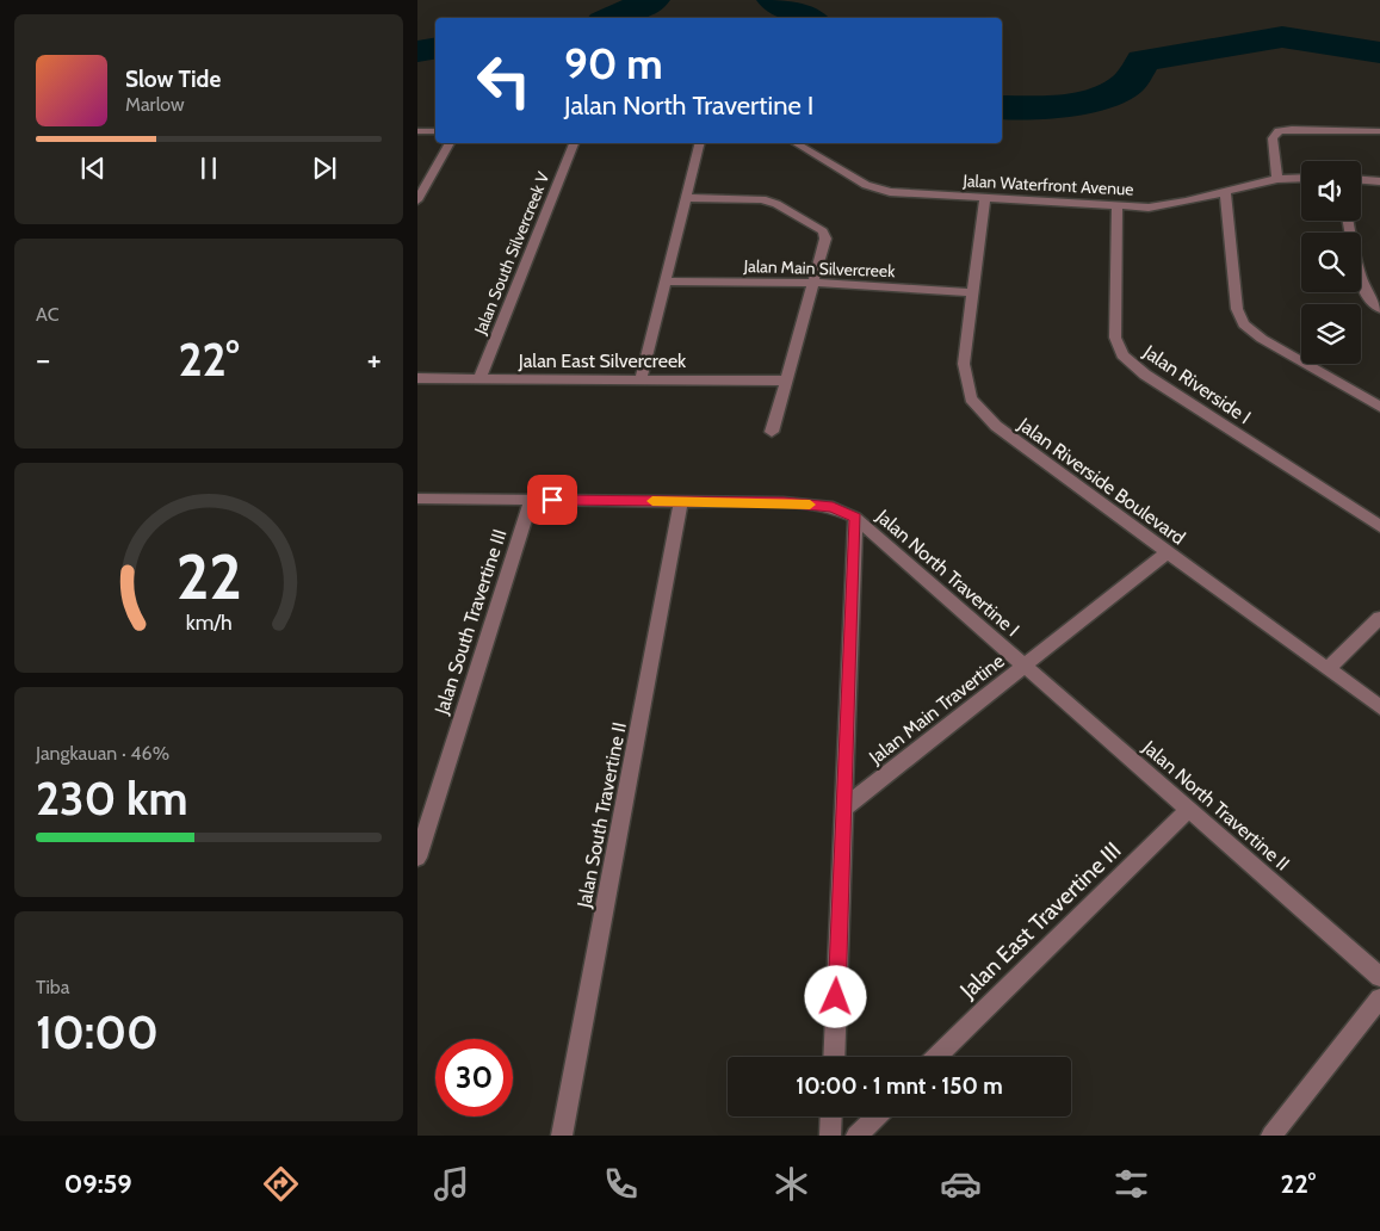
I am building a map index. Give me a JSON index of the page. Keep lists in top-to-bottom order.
{
  "streets": {
    "street": [
      "Jalan Waterfront Avenue",
      "Jalan South Silvercreek V",
      "Jalan Main Silvercreek",
      "Jalan East Silvercreek",
      "Jalan Riverside I",
      "Jalan Riverside Boulevard",
      "Jalan North Travertine I",
      "Jalan South Travertine III",
      "Jalan Main Travertine",
      "Jalan North Travertine II",
      "Jalan South Travertine II",
      "Jalan East Travertine III"
    ]
  },
  "crossings": [
    ["Jalan Waterfront Avenue", "Jalan Riverside I"],
    ["Jalan Waterfront Avenue", "Jalan Riverside Boulevard"],
    ["Jalan South Silvercreek V", "Jalan East Silvercreek"],
    ["Jalan Main Silvercreek", "Jalan Riverside Boulevard"],
    ["Jalan Riverside Boulevard", "Jalan Main Travertine"],
    ["Jalan North Travertine I", "Jalan South Travertine III"],
    ["Jalan North Travertine I", "Jalan Main Travertine"],
    ["Jalan North Travertine I", "Jalan North Travertine II"],
    ["Jalan North Travertine I", "Jalan South Travertine II"],
    ["Jalan Main Travertine", "Jalan North Travertine II"],
    ["Jalan North Travertine II", "Jalan East Travertine III"]
  ],
  "page": {
    "turn": ["90 m", "Jalan North Travertine I"],
    "song": ["Slow Tide", "Marlow"],
    "tile": [
      "AC",
      ["Jangkauan · 46%", "230 km"],
      ["Tiba", "10:00"]
    ],
    "heat": ["−", "22°", "+"],
    "limit": "30",
    "trip": "10:00 · 1 mnt · 150 m",
    "tabs": ["09:59", "22°"],
    "gauge": ["22", "km/h"]
  }
}
